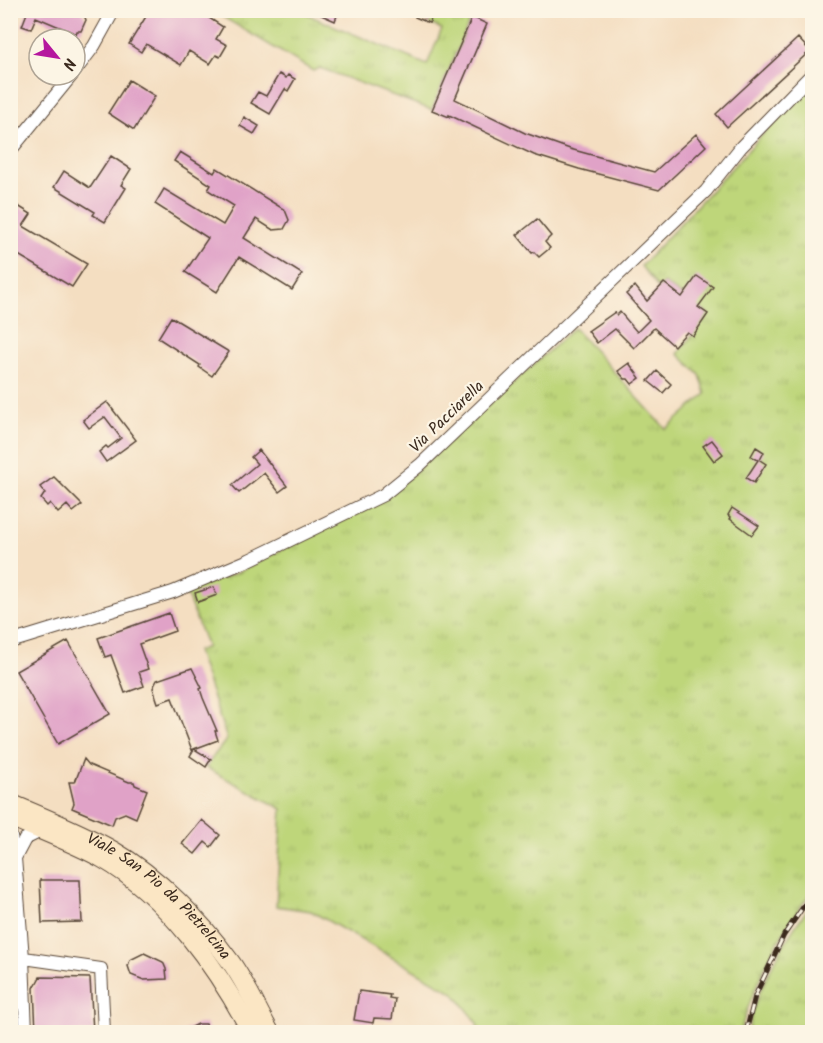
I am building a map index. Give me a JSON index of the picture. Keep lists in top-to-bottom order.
{
  "streets": {
    "main road": ["Viale San Pio da Pietrelcina"],
    "street": ["Via Pacciarella"]
  },
  "north": "bottom right"
}
